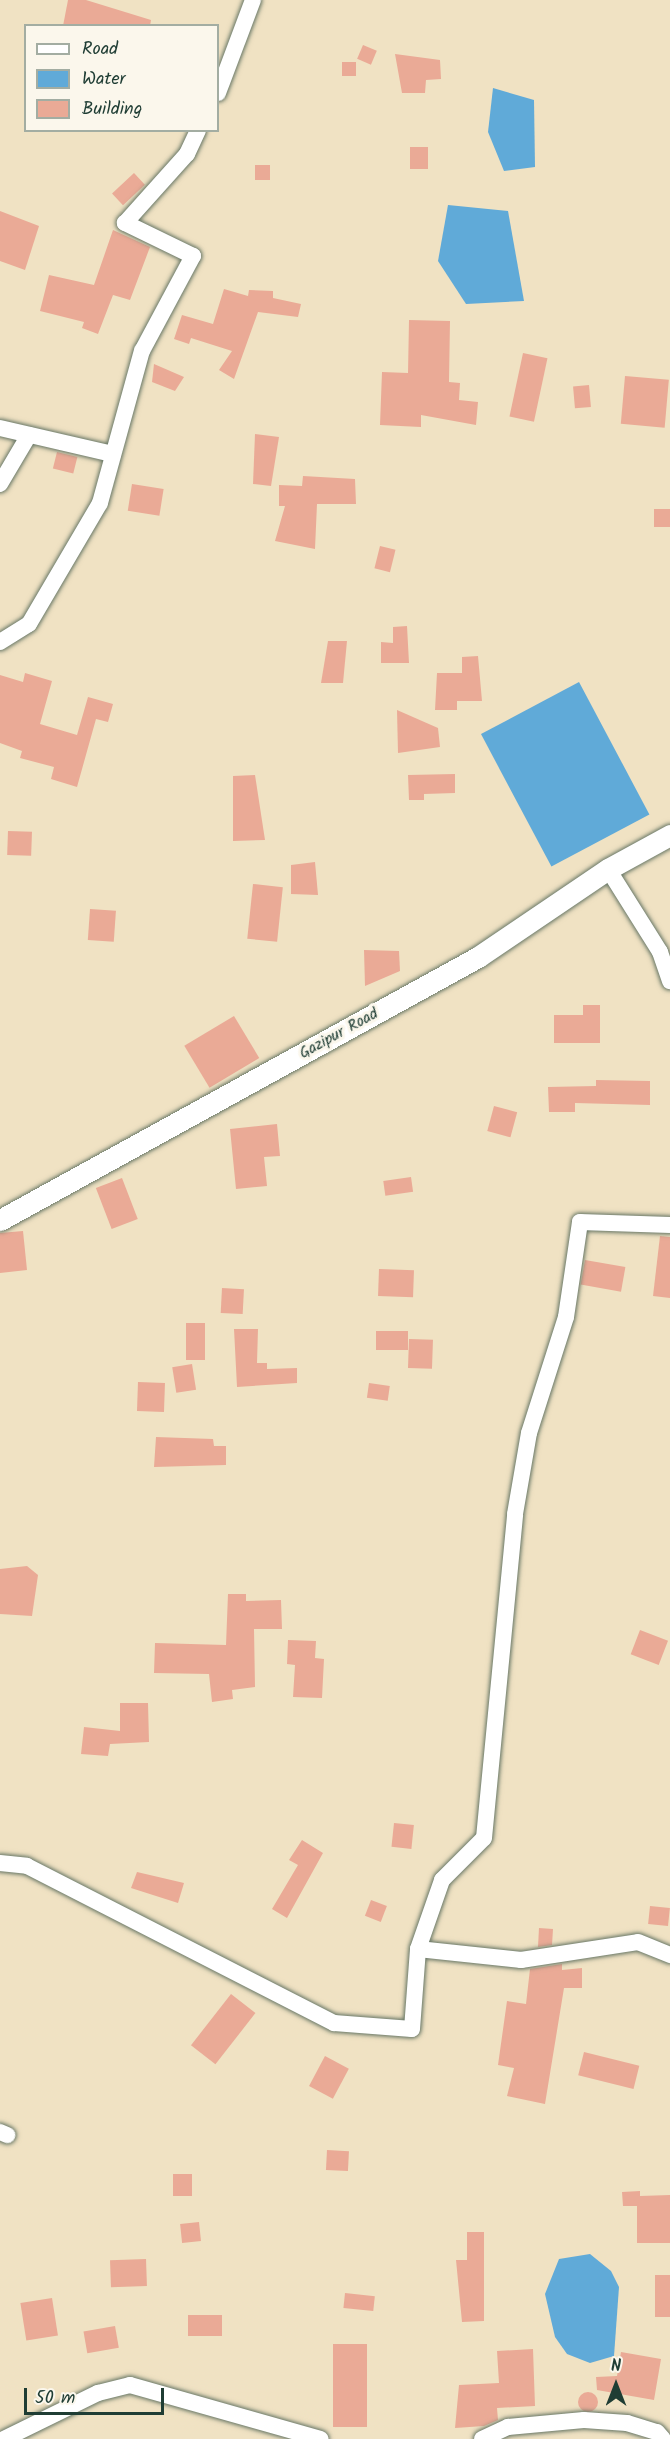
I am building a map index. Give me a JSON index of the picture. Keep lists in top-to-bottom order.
{
  "streets": {
    "street": ["Gazipur Road"]
  },
  "legend": ["Road", "Water", "Building"],
  "scale_bar": "50 m",
  "north": "top"
}
